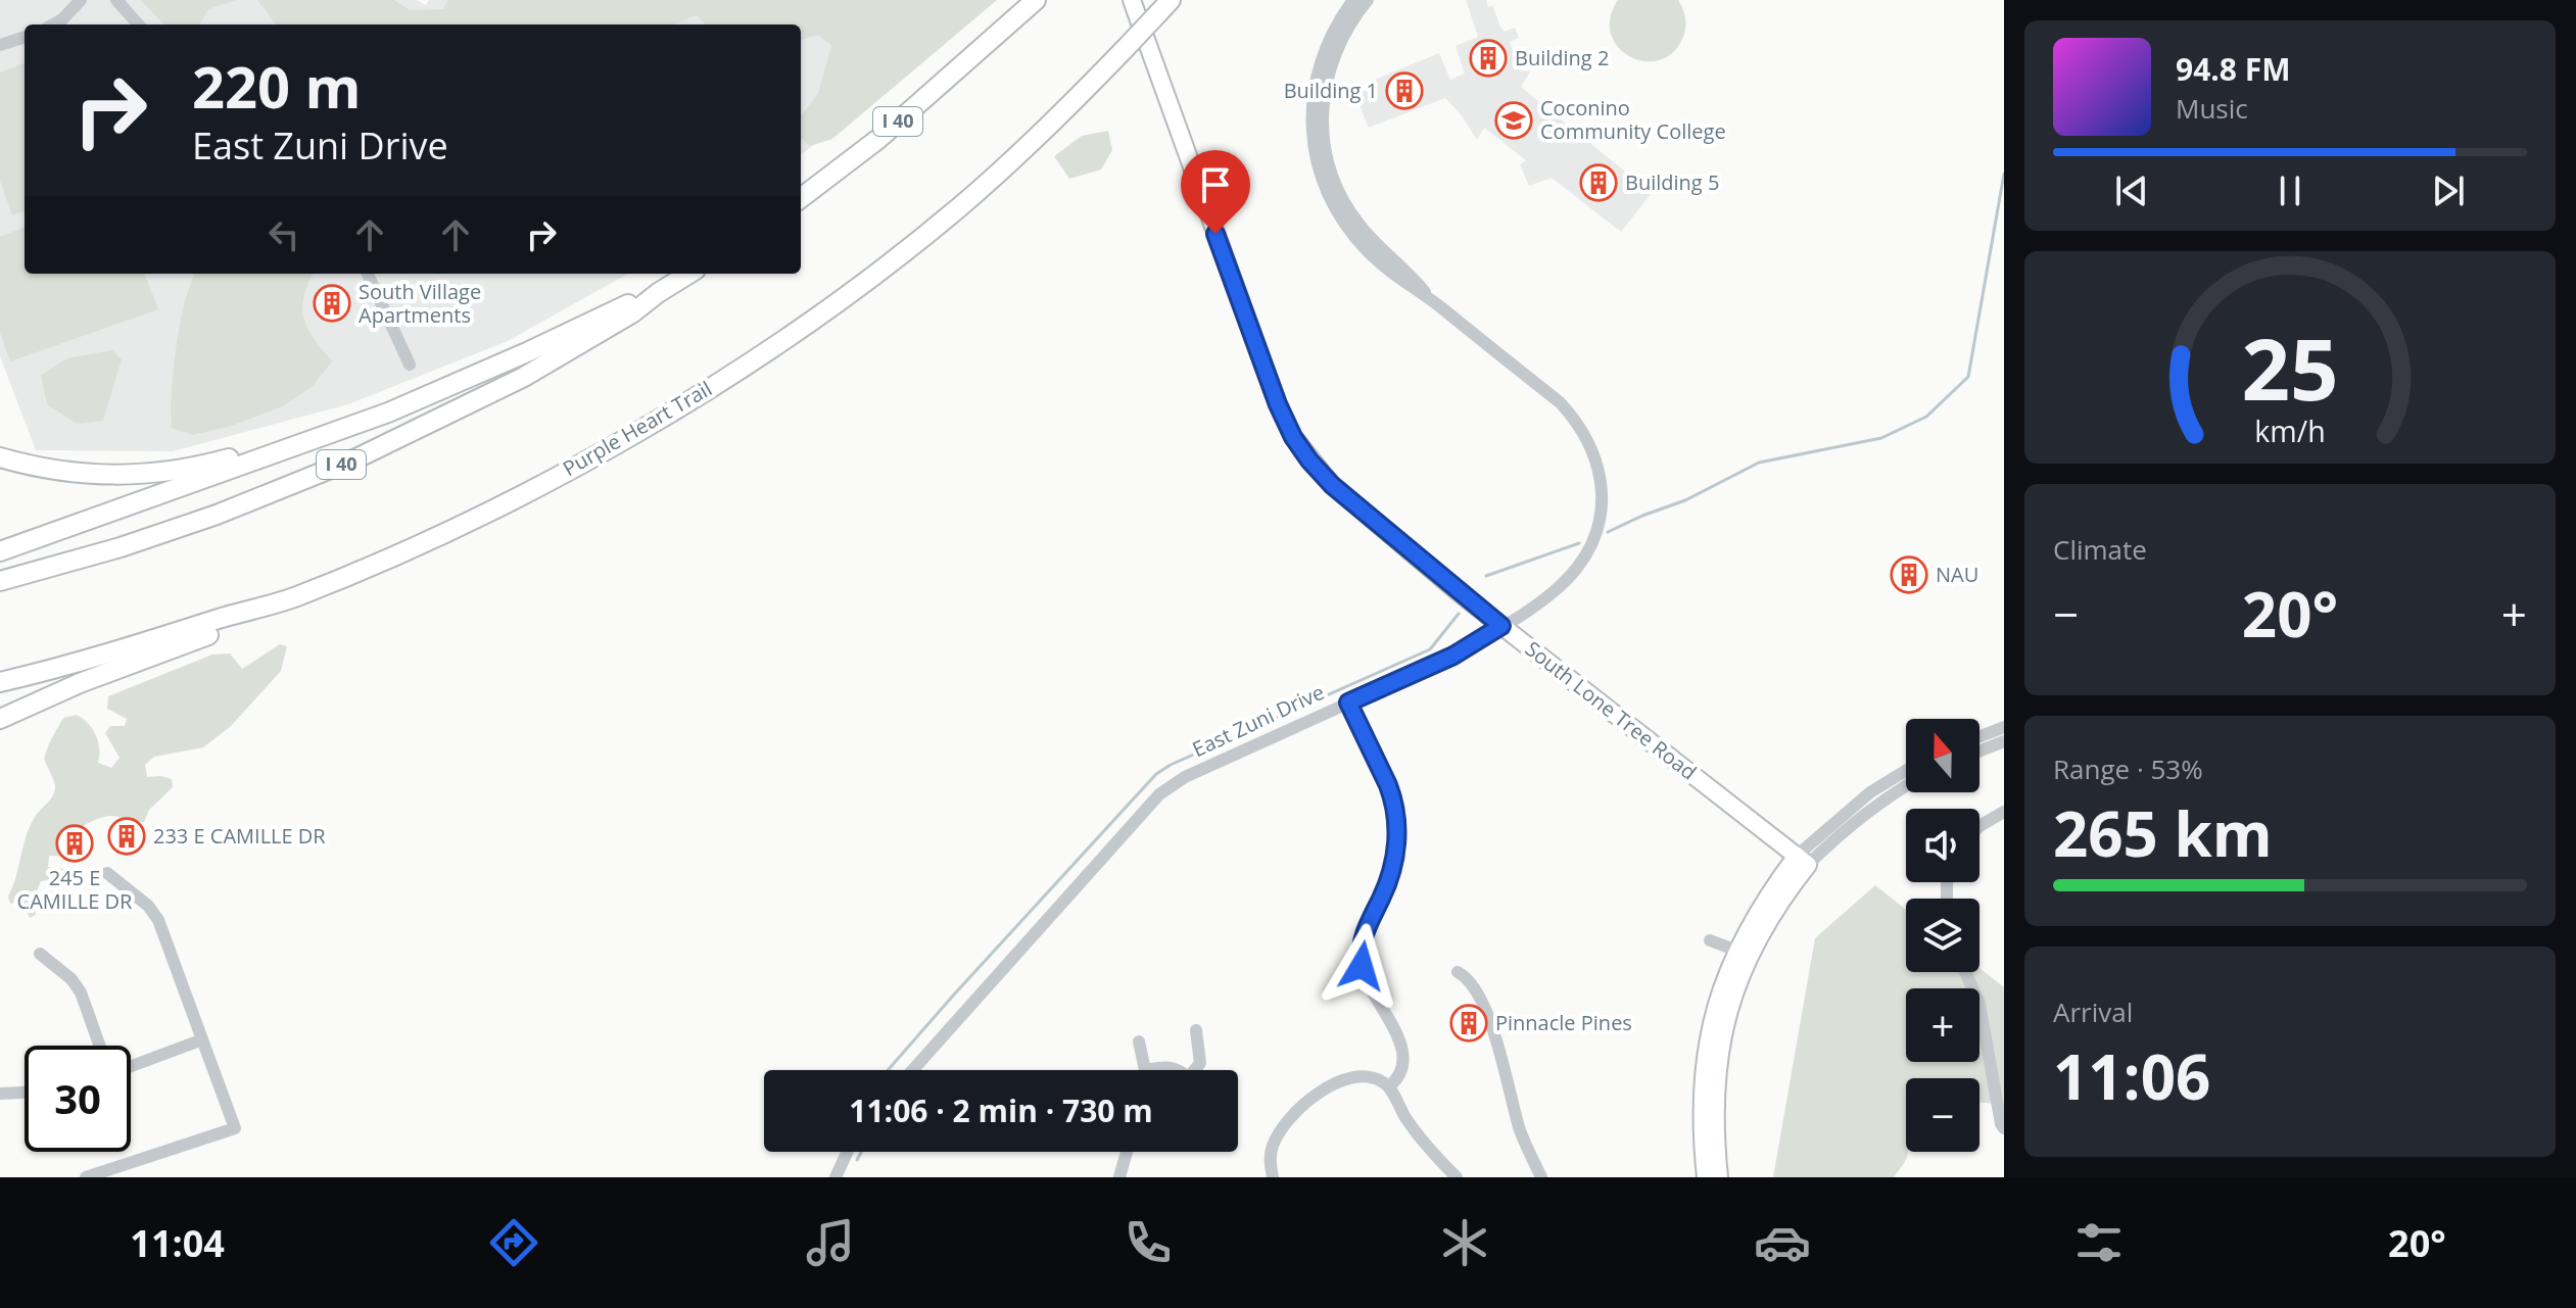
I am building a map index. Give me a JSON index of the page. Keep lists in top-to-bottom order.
{
  "streets": {
    "highway": ["I 40", "Purple Heart Trail"],
    "main road": ["South Lone Tree Road"],
    "street": ["East Zuni Drive"]
  },
  "crossings": [
    ["South Lone Tree Road", "East Zuni Drive"]
  ],
  "places": {
    "building": [
      "Building 2",
      "Building 1",
      "Building 5",
      "South Village Apartments",
      "NAU",
      "233 E CAMILLE DR",
      "245 E CAMILLE DR",
      "Pinnacle Pines"
    ],
    "school or university": ["Coconino Community College"]
  },
  "north": "top",
  "page": {
    "turn": ["220 m", "East Zuni Drive"],
    "song": ["94.8 FM", "Music"],
    "tile": [
      "Climate",
      ["Range · 53%", "265 km"],
      ["Arrival", "11:06"]
    ],
    "heat": ["−", "20°", "+"],
    "map_buttons": ["+", "−"],
    "limit": "30",
    "trip": "11:06 · 2 min · 730 m",
    "tabs": ["11:04", "20°"],
    "gauge": ["25", "km/h"]
  }
}
